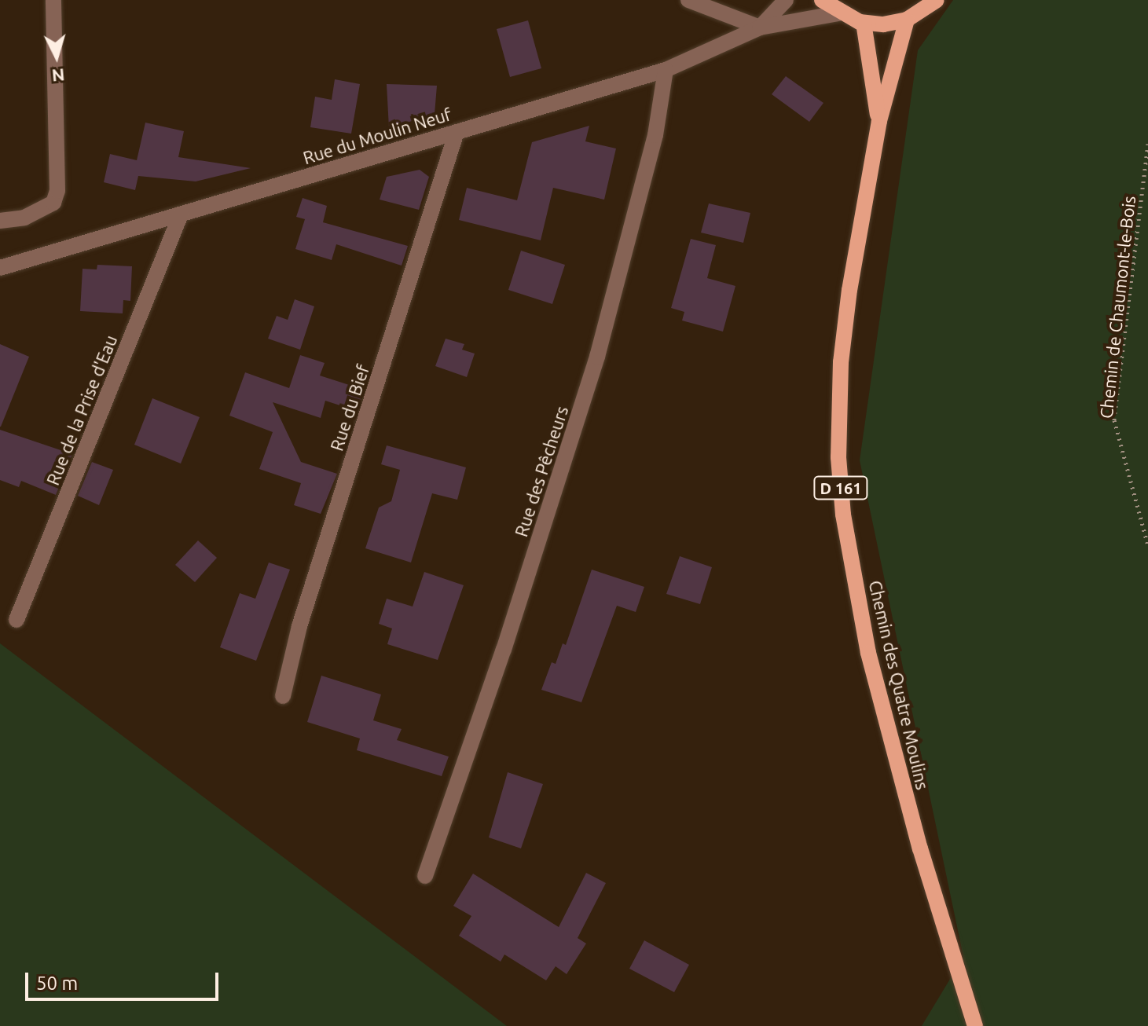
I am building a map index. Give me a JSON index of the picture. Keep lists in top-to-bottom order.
{
  "streets": {
    "main road": ["D 161", "Chemin des Quatre Moulins"],
    "street": [
      "Rue du Moulin Neuf",
      "Rue du Bief",
      "Rue de la Prise d'Eau",
      "Rue des Pêcheurs"
    ],
    "path": ["Chemin de Chaumont-le-Bois"]
  },
  "crossings": [
    ["Rue du Moulin Neuf", "Rue du Bief"],
    ["Rue du Moulin Neuf", "Rue de la Prise d'Eau"],
    ["Rue du Moulin Neuf", "Rue des Pêcheurs"]
  ],
  "scale_bar": "50 m",
  "north": "bottom"
}
